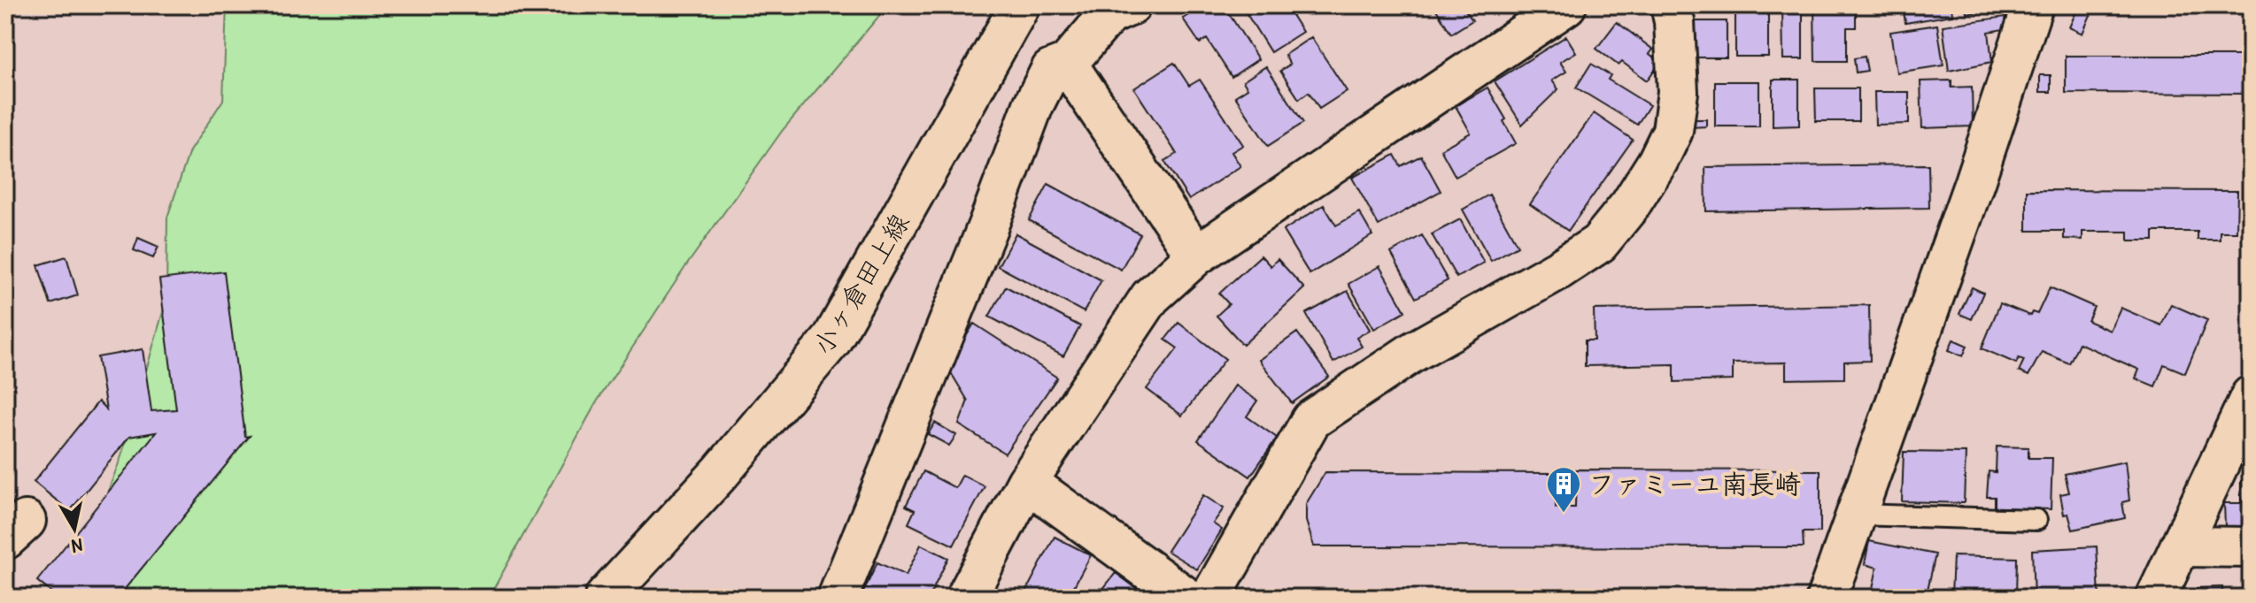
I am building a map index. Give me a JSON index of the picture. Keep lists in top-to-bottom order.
{
  "streets": {
    "street": ["小ヶ倉田上線"]
  },
  "places": {
    "building": ["ファミーユ南長崎"]
  },
  "north": "bottom"
}
